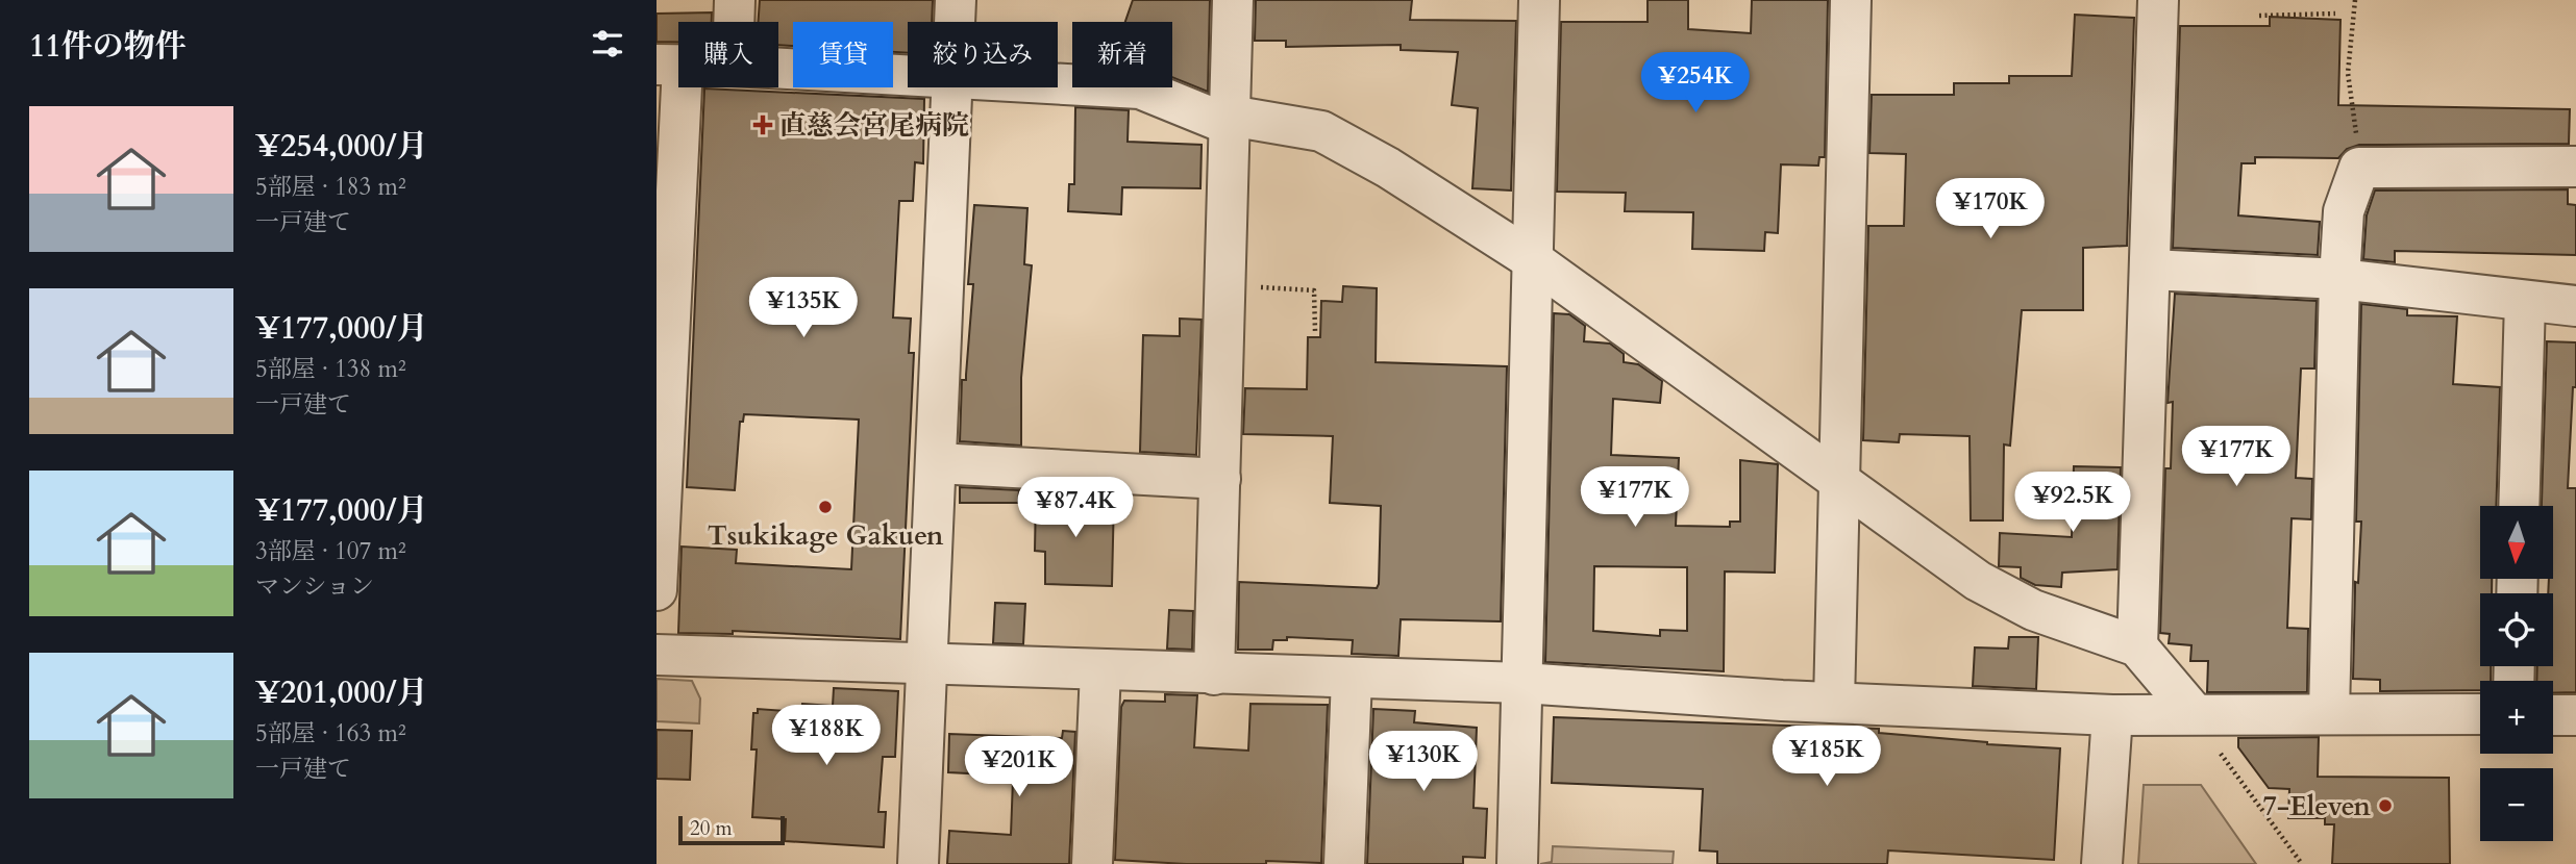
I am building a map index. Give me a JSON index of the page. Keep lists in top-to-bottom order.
{
  "places": {
    "health": ["直慈会宮尾病院"],
    "other": ["Tsukikage Gakuen", "7-Eleven"]
  },
  "scale_bar": "20 m",
  "north": "bottom",
  "page": {
    "heading": "11件の物件",
    "chip": [
      "購入",
      "賃貸",
      "絞り込み",
      "新着"
    ],
    "price": [
      "¥254K",
      "¥170K",
      "¥135K",
      "¥177K",
      "¥177K",
      "¥92.5K",
      "¥87.4K",
      "¥188K",
      "¥185K",
      "¥130K",
      "¥201K"
    ],
    "list": [
      {
        "name": "¥254,000/月",
        "note": "5部屋 · 183 m² · 一戸建て"
      },
      {
        "name": "¥177,000/月",
        "note": "5部屋 · 138 m² · 一戸建て"
      },
      {
        "name": "¥177,000/月",
        "note": "3部屋 · 107 m² · マンション"
      },
      {
        "name": "¥201,000/月",
        "note": "5部屋 · 163 m² · 一戸建て"
      }
    ],
    "map_buttons": ["+", "−"],
    "scale": "20 m"
  }
}
